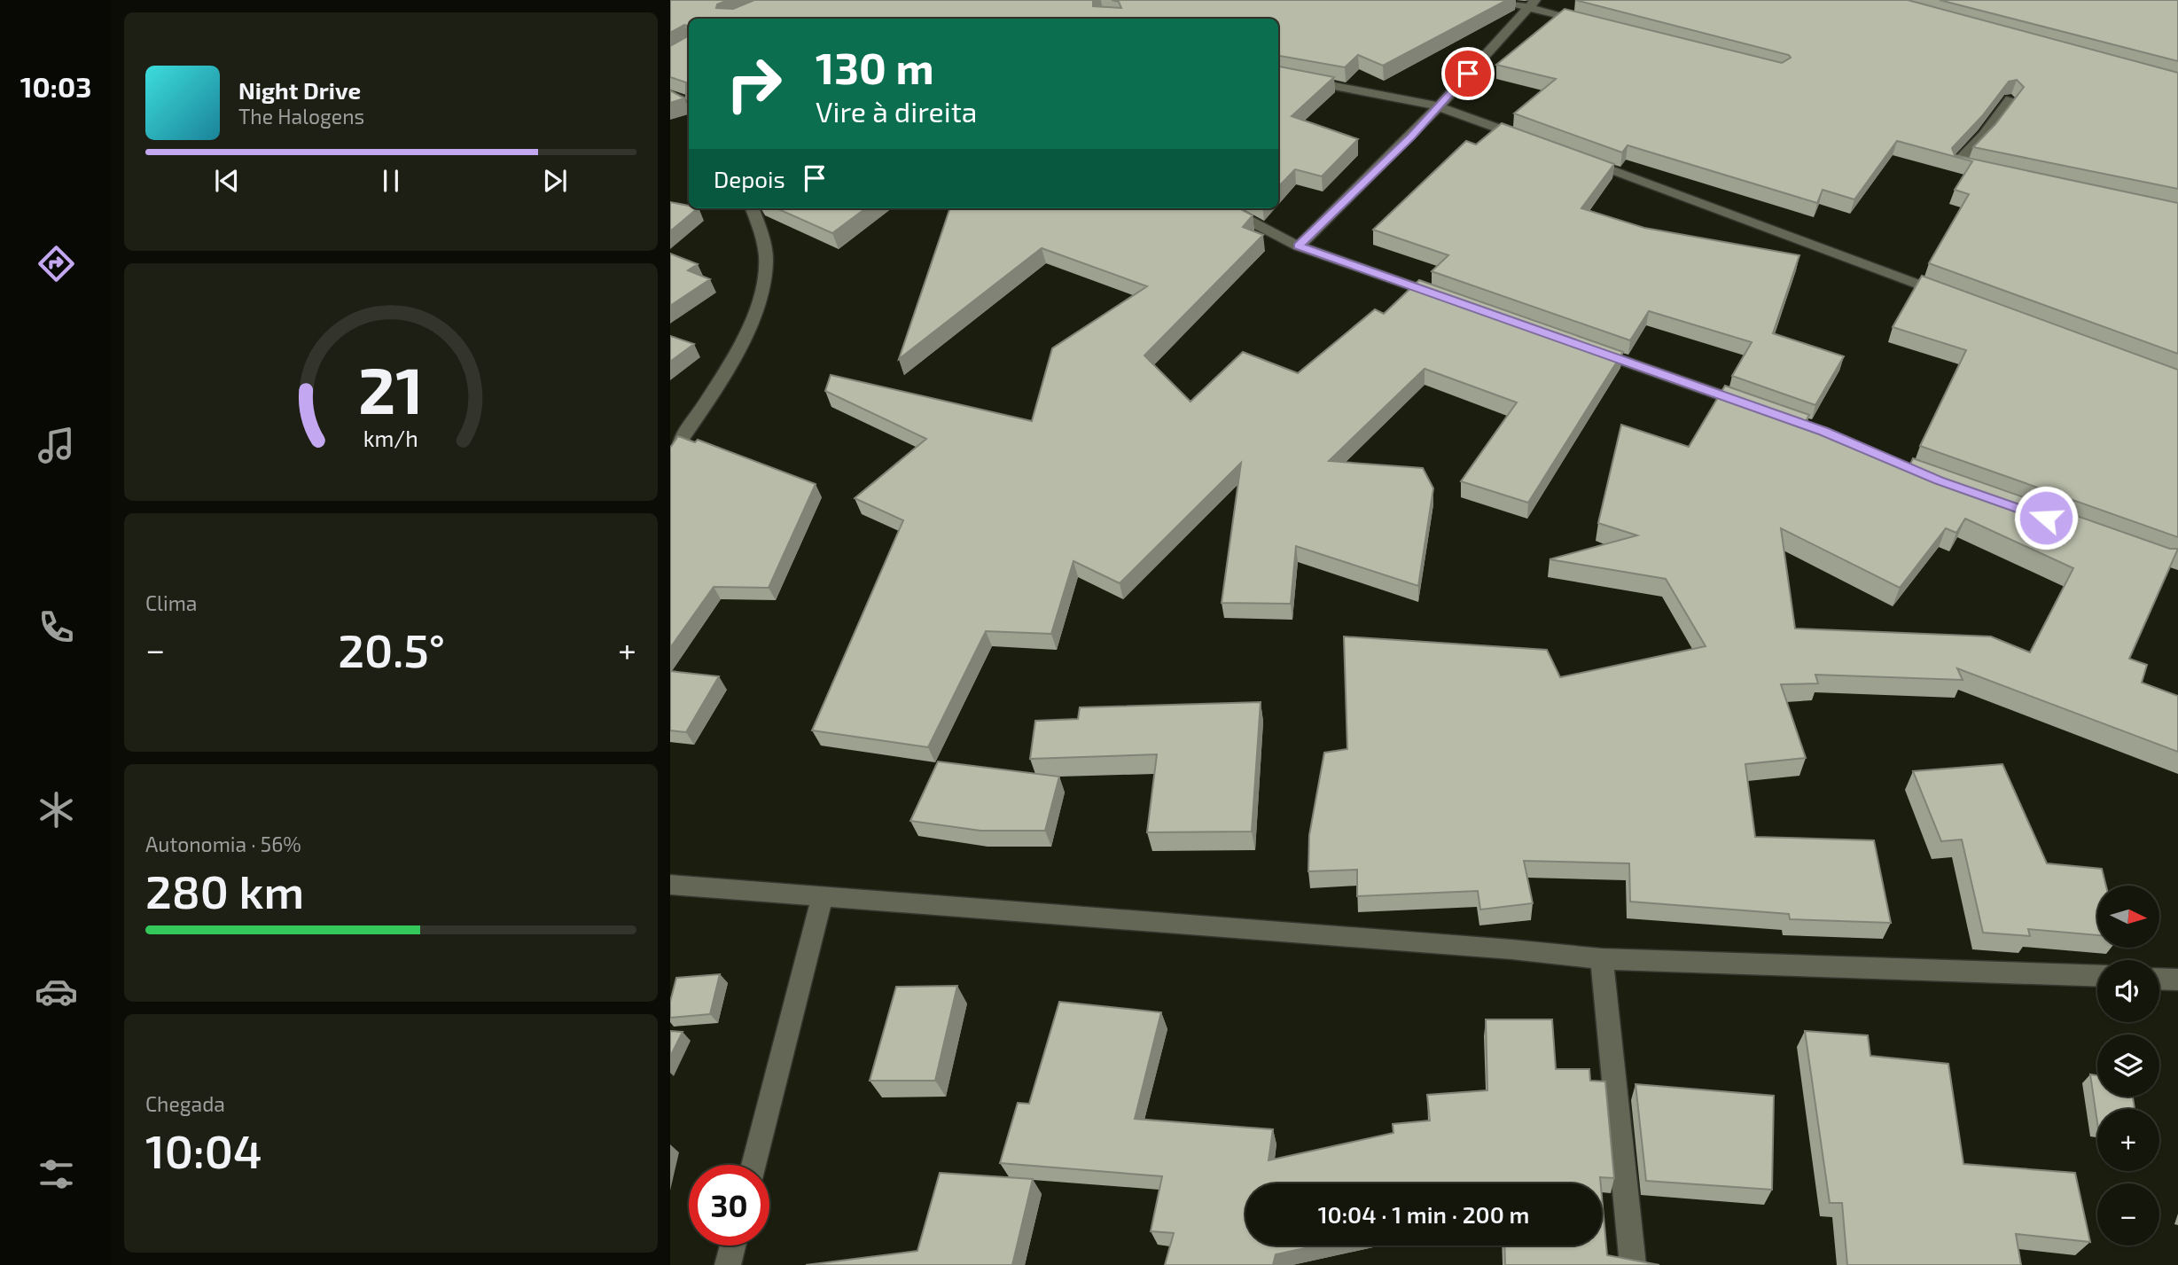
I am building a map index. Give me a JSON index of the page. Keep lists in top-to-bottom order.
{
  "north": "right",
  "page": {
    "tabs": "10:03",
    "turn": ["130 m", "Vire à direita"],
    "song": ["Night Drive", "The Halogens"],
    "then": "Depois",
    "tile": [
      "Clima",
      ["Autonomia · 56%", "280 km"],
      ["Chegada", "10:04"]
    ],
    "heat": ["−", "20.5°", "+"],
    "map_buttons": ["+", "−"],
    "limit": "30",
    "trip": "10:04 · 1 min · 200 m",
    "gauge": ["21", "km/h"]
  }
}
